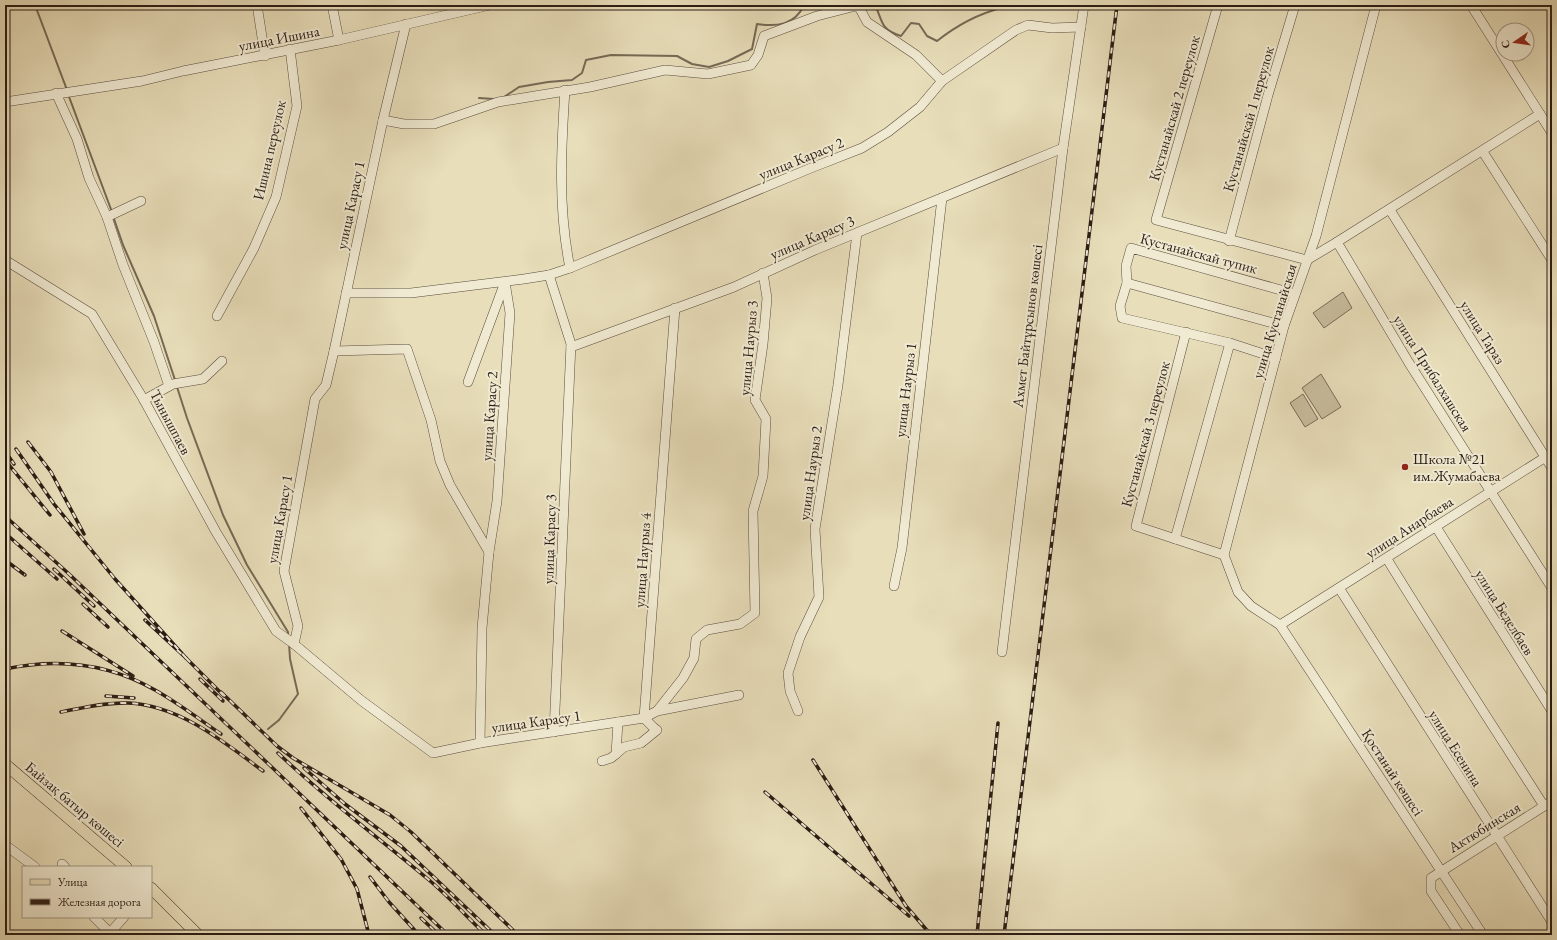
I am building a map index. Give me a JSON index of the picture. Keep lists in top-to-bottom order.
{
  "streets": {
    "main road": ["Байзақ батыр көшесі"],
    "street": [
      "улица Ишина",
      "Кустанайскай 2 переулок",
      "Кустанайскай 1 переулок",
      "Ишина переулок",
      "улица Карасу 2",
      "улица Карасу 1",
      "улица Карасу 3",
      "Кустанайскай тупик",
      "улица Кустанайская",
      "Ахмет Байтұрсынов көшесі",
      "улица Тараз",
      "улица Наурыз 3",
      "улица Прибалхашская",
      "улица Наурыз 1",
      "Тынышпаев",
      "Кустанайскай 3 переулок",
      "улица Наурыз 2",
      "улица Анарбаева",
      "улица Наурыз 4",
      "улица Беделбаев",
      "улица Есенина",
      "Қостанай көшесі",
      "Актюбинская"
    ]
  },
  "crossings": [
    ["улица Ишина", "Ишина переулок"],
    ["улица Ишина", "улица Карасу 1"],
    ["Кустанайскай 2 переулок", "Кустанайскай тупик"],
    ["Кустанайскай 1 переулок", "Кустанайскай тупик"],
    ["улица Карасу 2", "улица Карасу 1"],
    ["улица Карасу 2", "улица Карасу 3"],
    ["улица Карасу 2", "Ахмет Байтұрсынов көшесі"],
    ["улица Карасу 1", "улица Карасу 3"],
    ["улица Карасу 1", "Тынышпаев"],
    ["улица Карасу 1", "улица Наурыз 4"],
    ["улица Карасу 3", "Ахмет Байтұрсынов көшесі"],
    ["улица Карасу 3", "улица Наурыз 3"],
    ["улица Карасу 3", "улица Наурыз 1"],
    ["улица Карасу 3", "улица Наурыз 2"],
    ["улица Карасу 3", "улица Наурыз 4"],
    ["Кустанайскай тупик", "улица Кустанайская"],
    ["Кустанайскай тупик", "Кустанайскай 3 переулок"],
    ["улица Кустанайская", "Кустанайскай 3 переулок"],
    ["улица Тараз", "улица Анарбаева"],
    ["улица Прибалхашская", "улица Анарбаева"],
    ["улица Анарбаева", "улица Беделбаев"],
    ["улица Анарбаева", "улица Есенина"],
    ["улица Анарбаева", "Қостанай көшесі"],
    ["улица Есенина", "Актюбинская"],
    ["Қостанай көшесі", "Актюбинская"]
  ],
  "places": ["Школа №21 им.Жумабаева"],
  "legend": ["Улица", "Железная дорога"],
  "north": "left"
}
